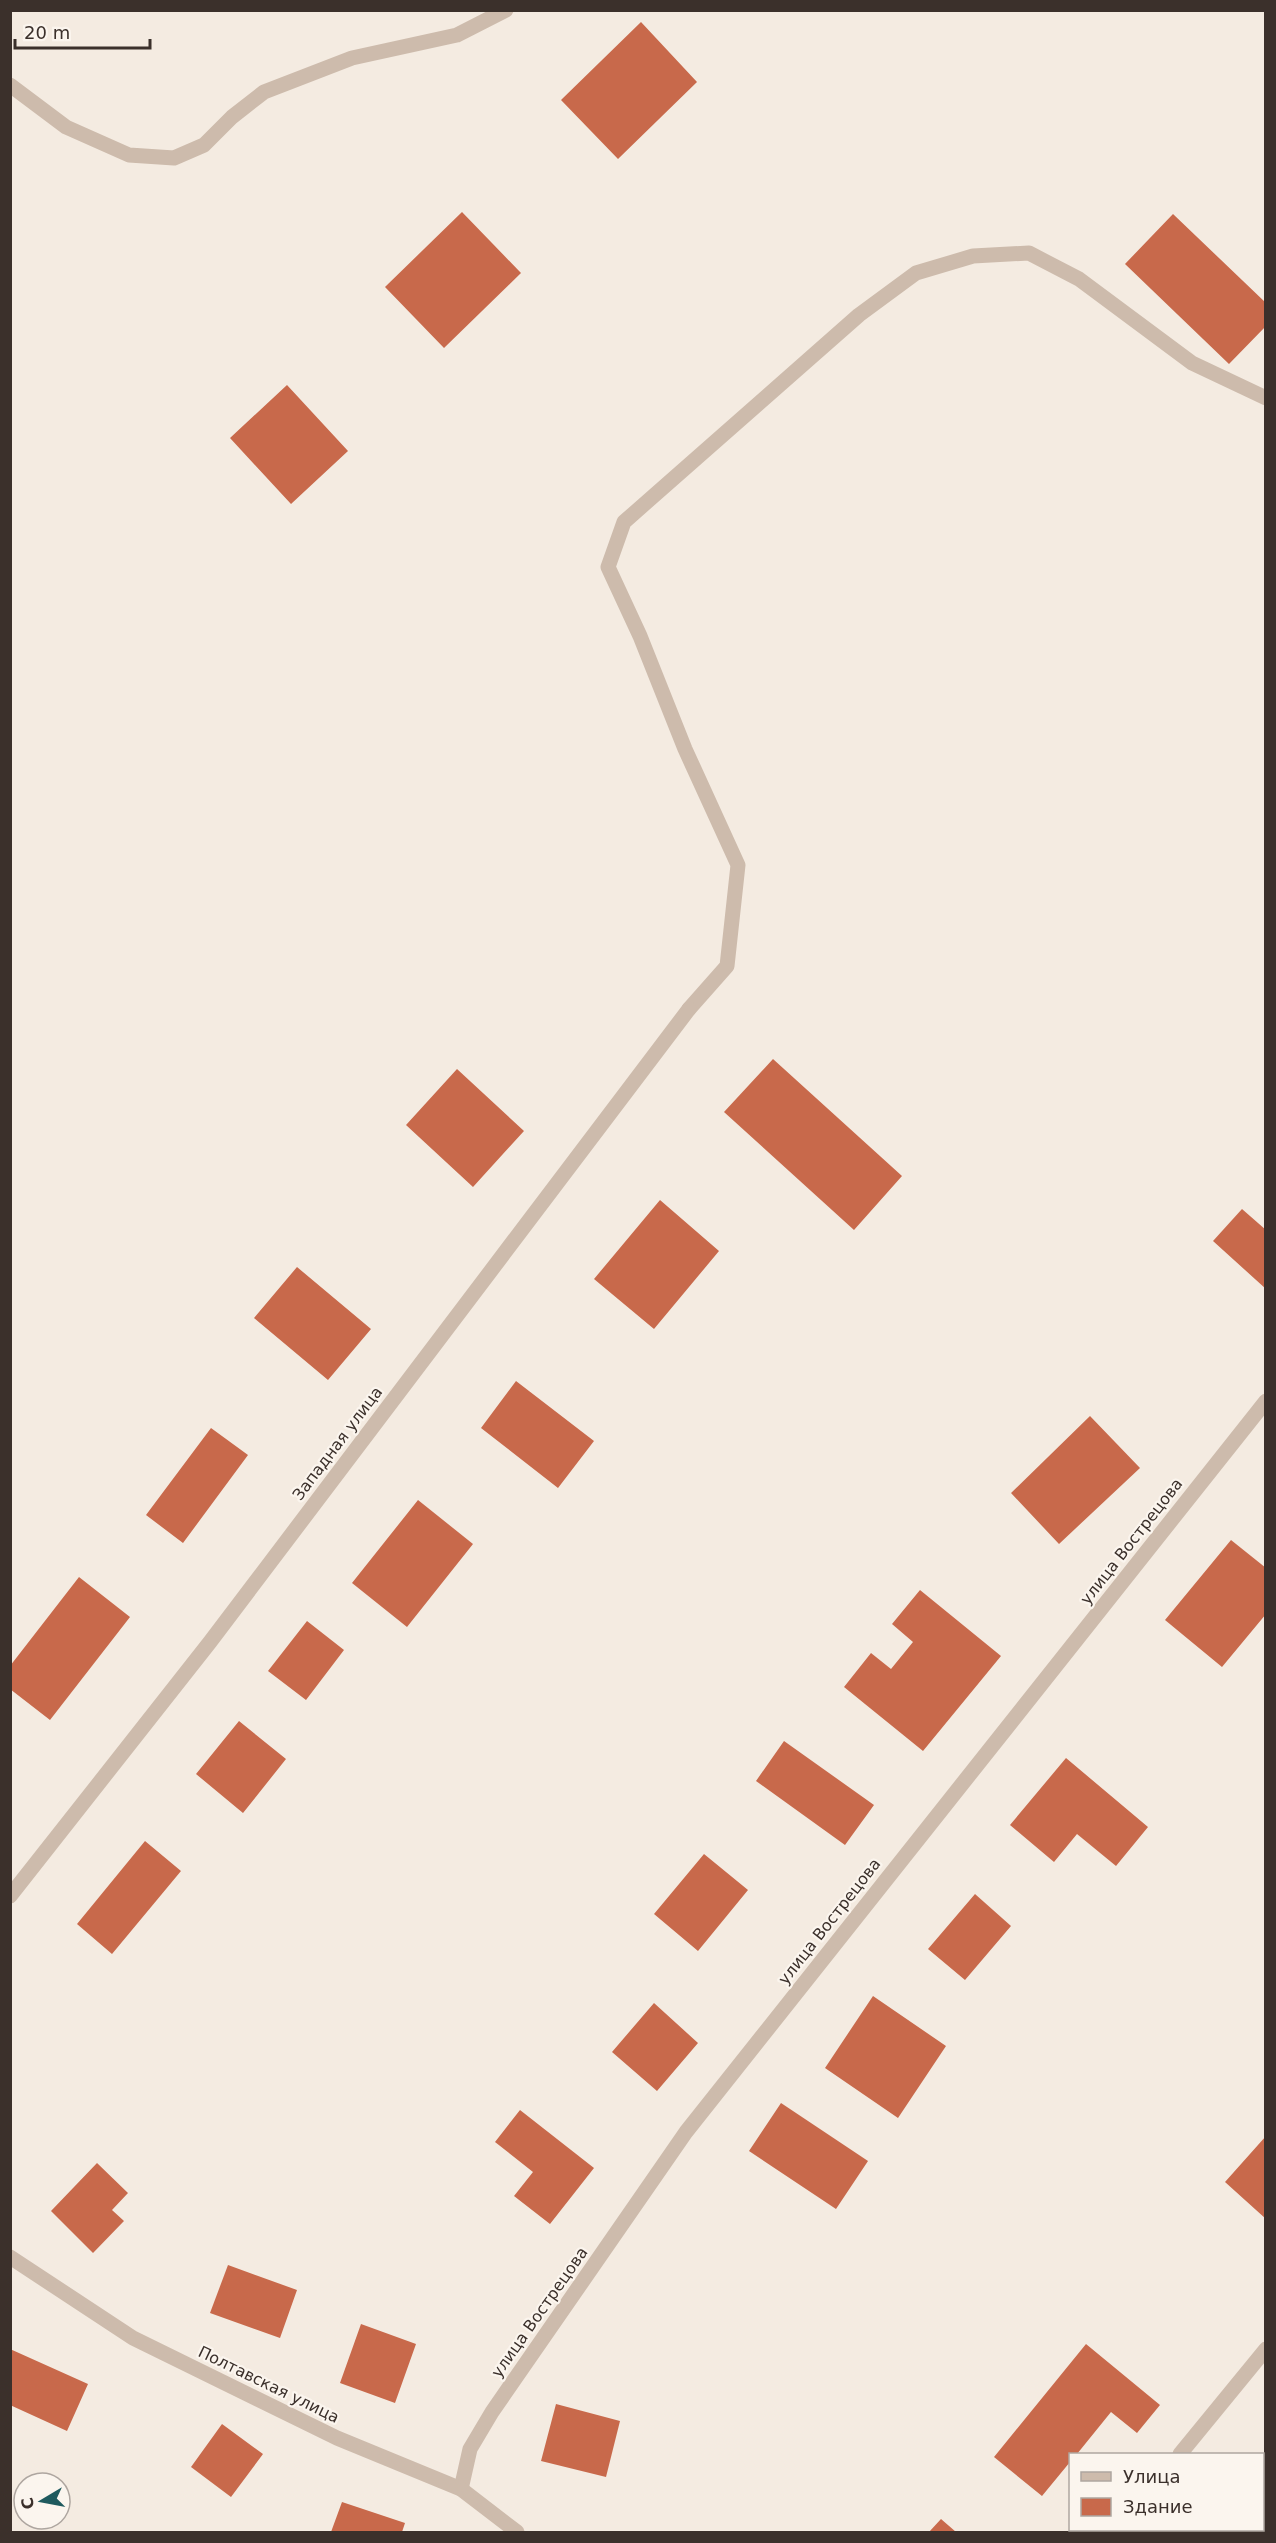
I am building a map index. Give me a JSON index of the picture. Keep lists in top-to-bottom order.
{
  "streets": {
    "street": ["Западная улица", "улица Вострецова", "Полтавская улица"]
  },
  "crossings": [
    ["улица Вострецова", "Полтавская улица"]
  ],
  "legend": ["Улица", "Здание"],
  "scale_bar": "20 m",
  "north": "left"
}
